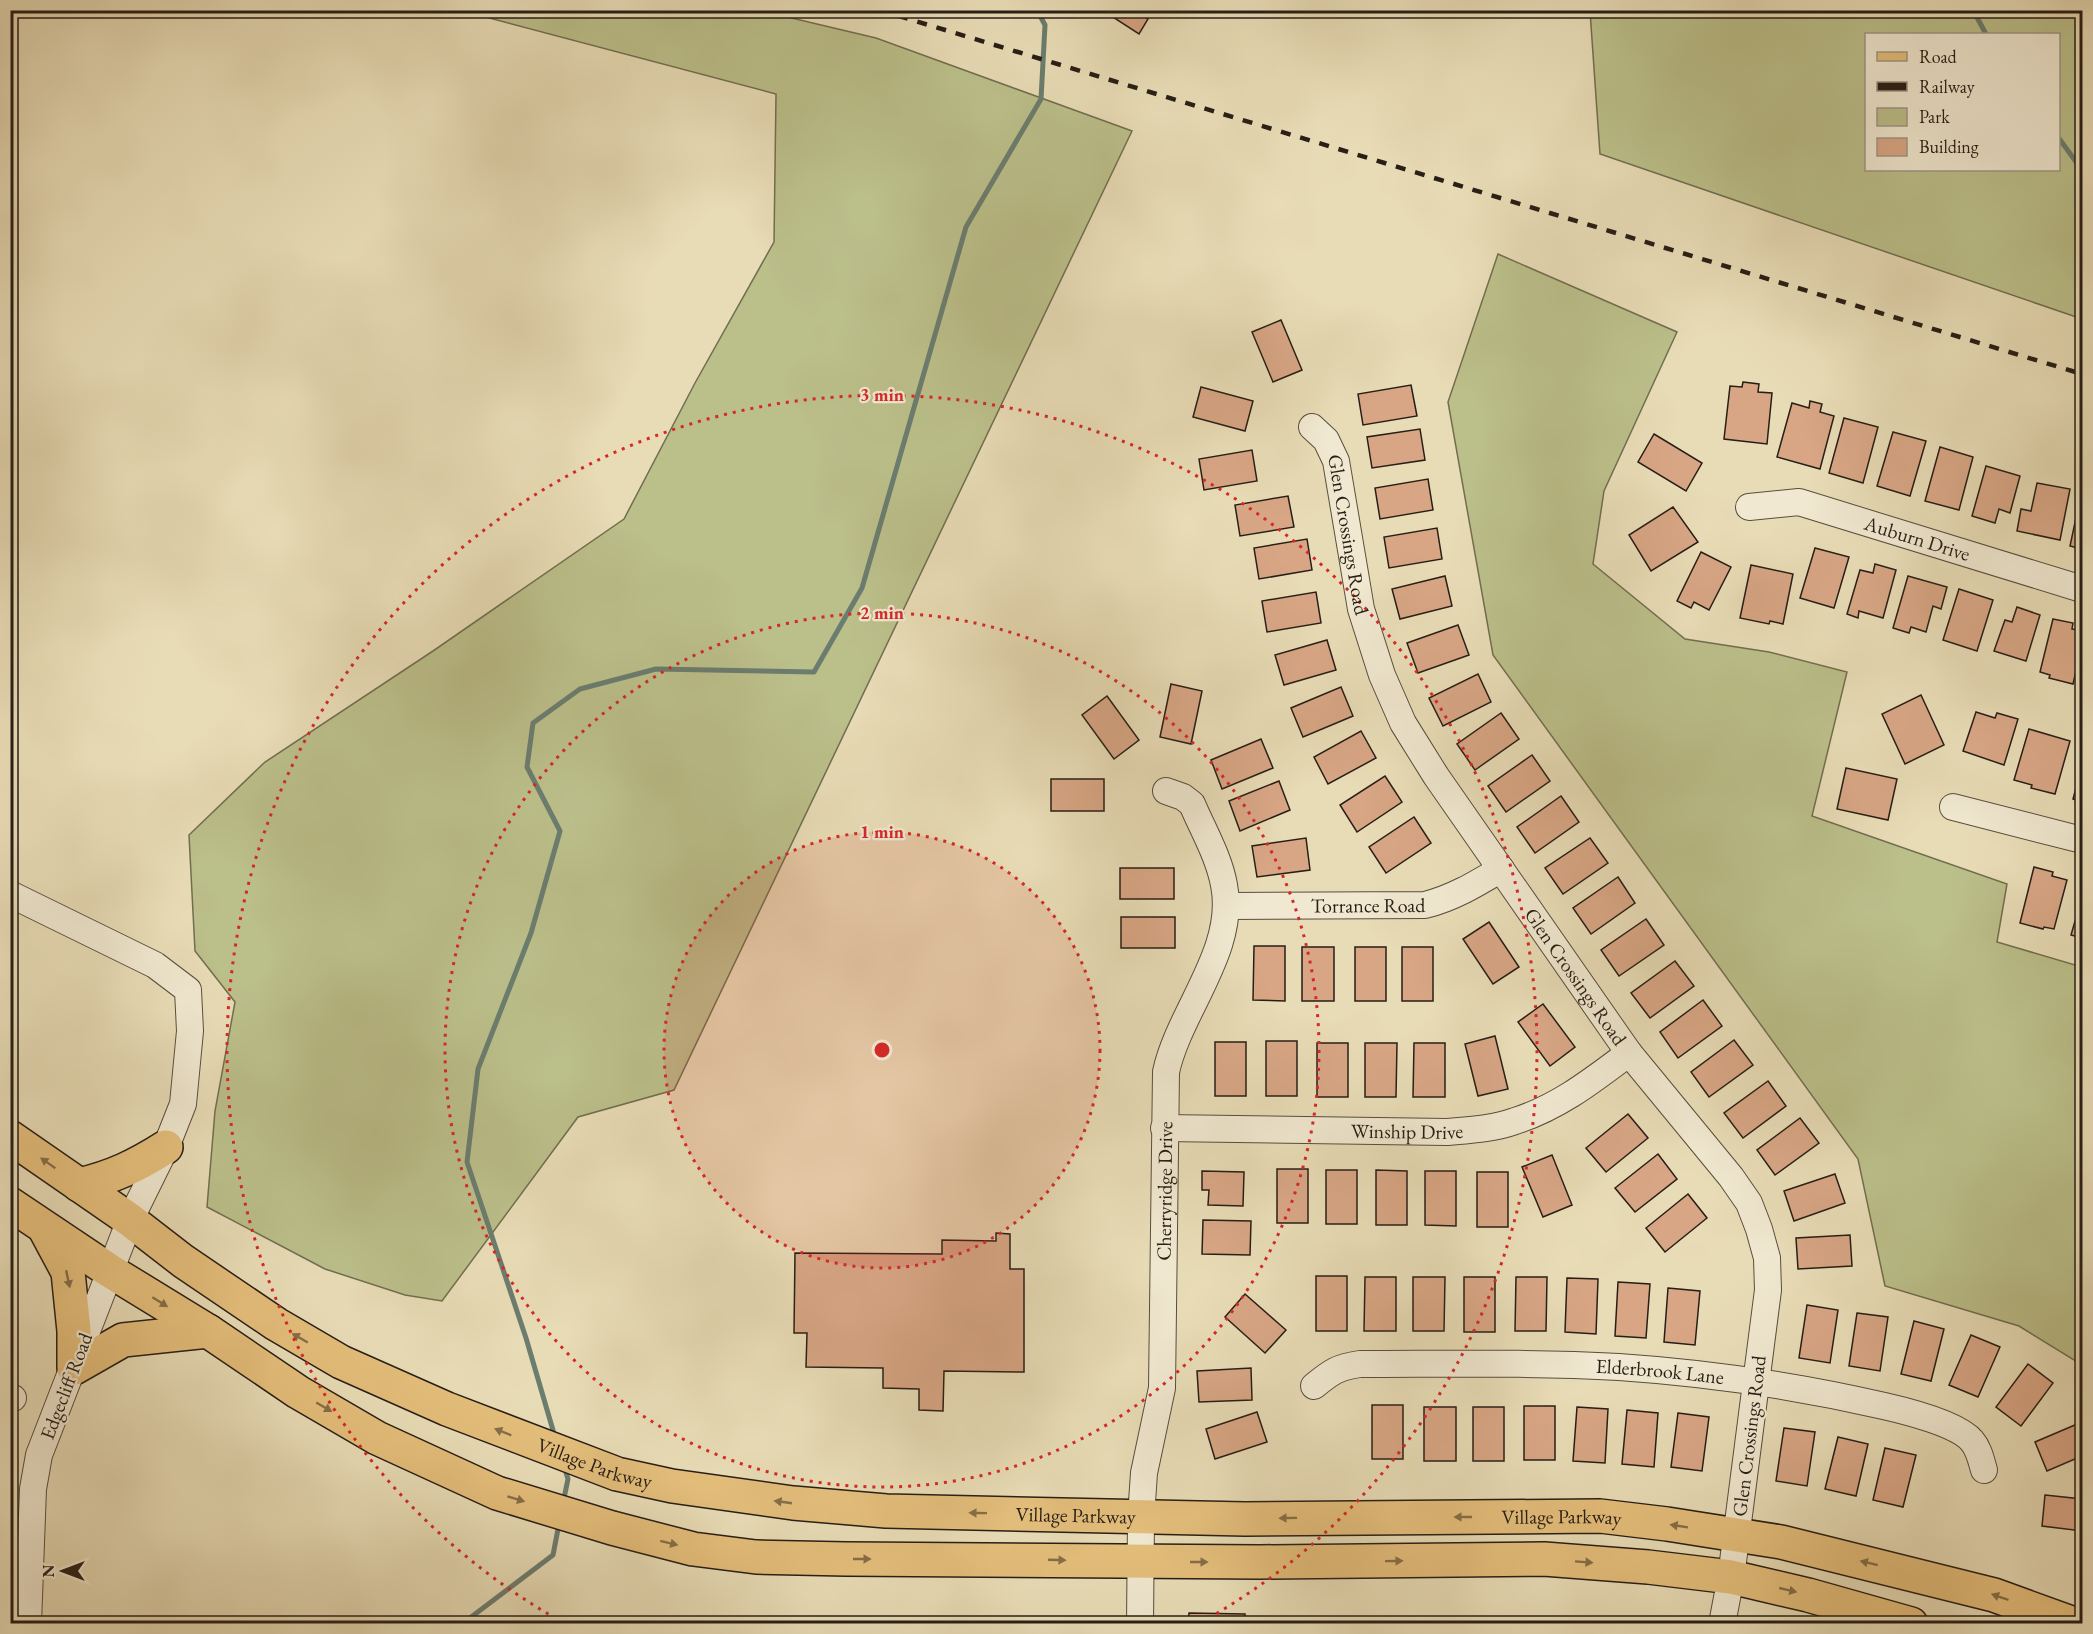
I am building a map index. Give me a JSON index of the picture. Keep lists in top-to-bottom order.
{
  "streets": {
    "main road": ["Village Parkway"],
    "street": [
      "Glen Crossings Road",
      "Auburn Drive",
      "Torrance Road",
      "Winship Drive",
      "Cherryridge Drive",
      "Elderbrook Lane",
      "Edgecliff Road"
    ]
  },
  "crossings": [
    ["Glen Crossings Road", "Torrance Road"],
    ["Glen Crossings Road", "Winship Drive"],
    ["Glen Crossings Road", "Elderbrook Lane"],
    ["Glen Crossings Road", "Village Parkway"],
    ["Torrance Road", "Cherryridge Drive"],
    ["Winship Drive", "Cherryridge Drive"],
    ["Cherryridge Drive", "Village Parkway"],
    ["Edgecliff Road", "Village Parkway"]
  ],
  "legend": [
    "Road",
    "Railway",
    "Park",
    "Building"
  ],
  "north": "left",
  "rings": ["3 min", "2 min", "1 min"]
}
